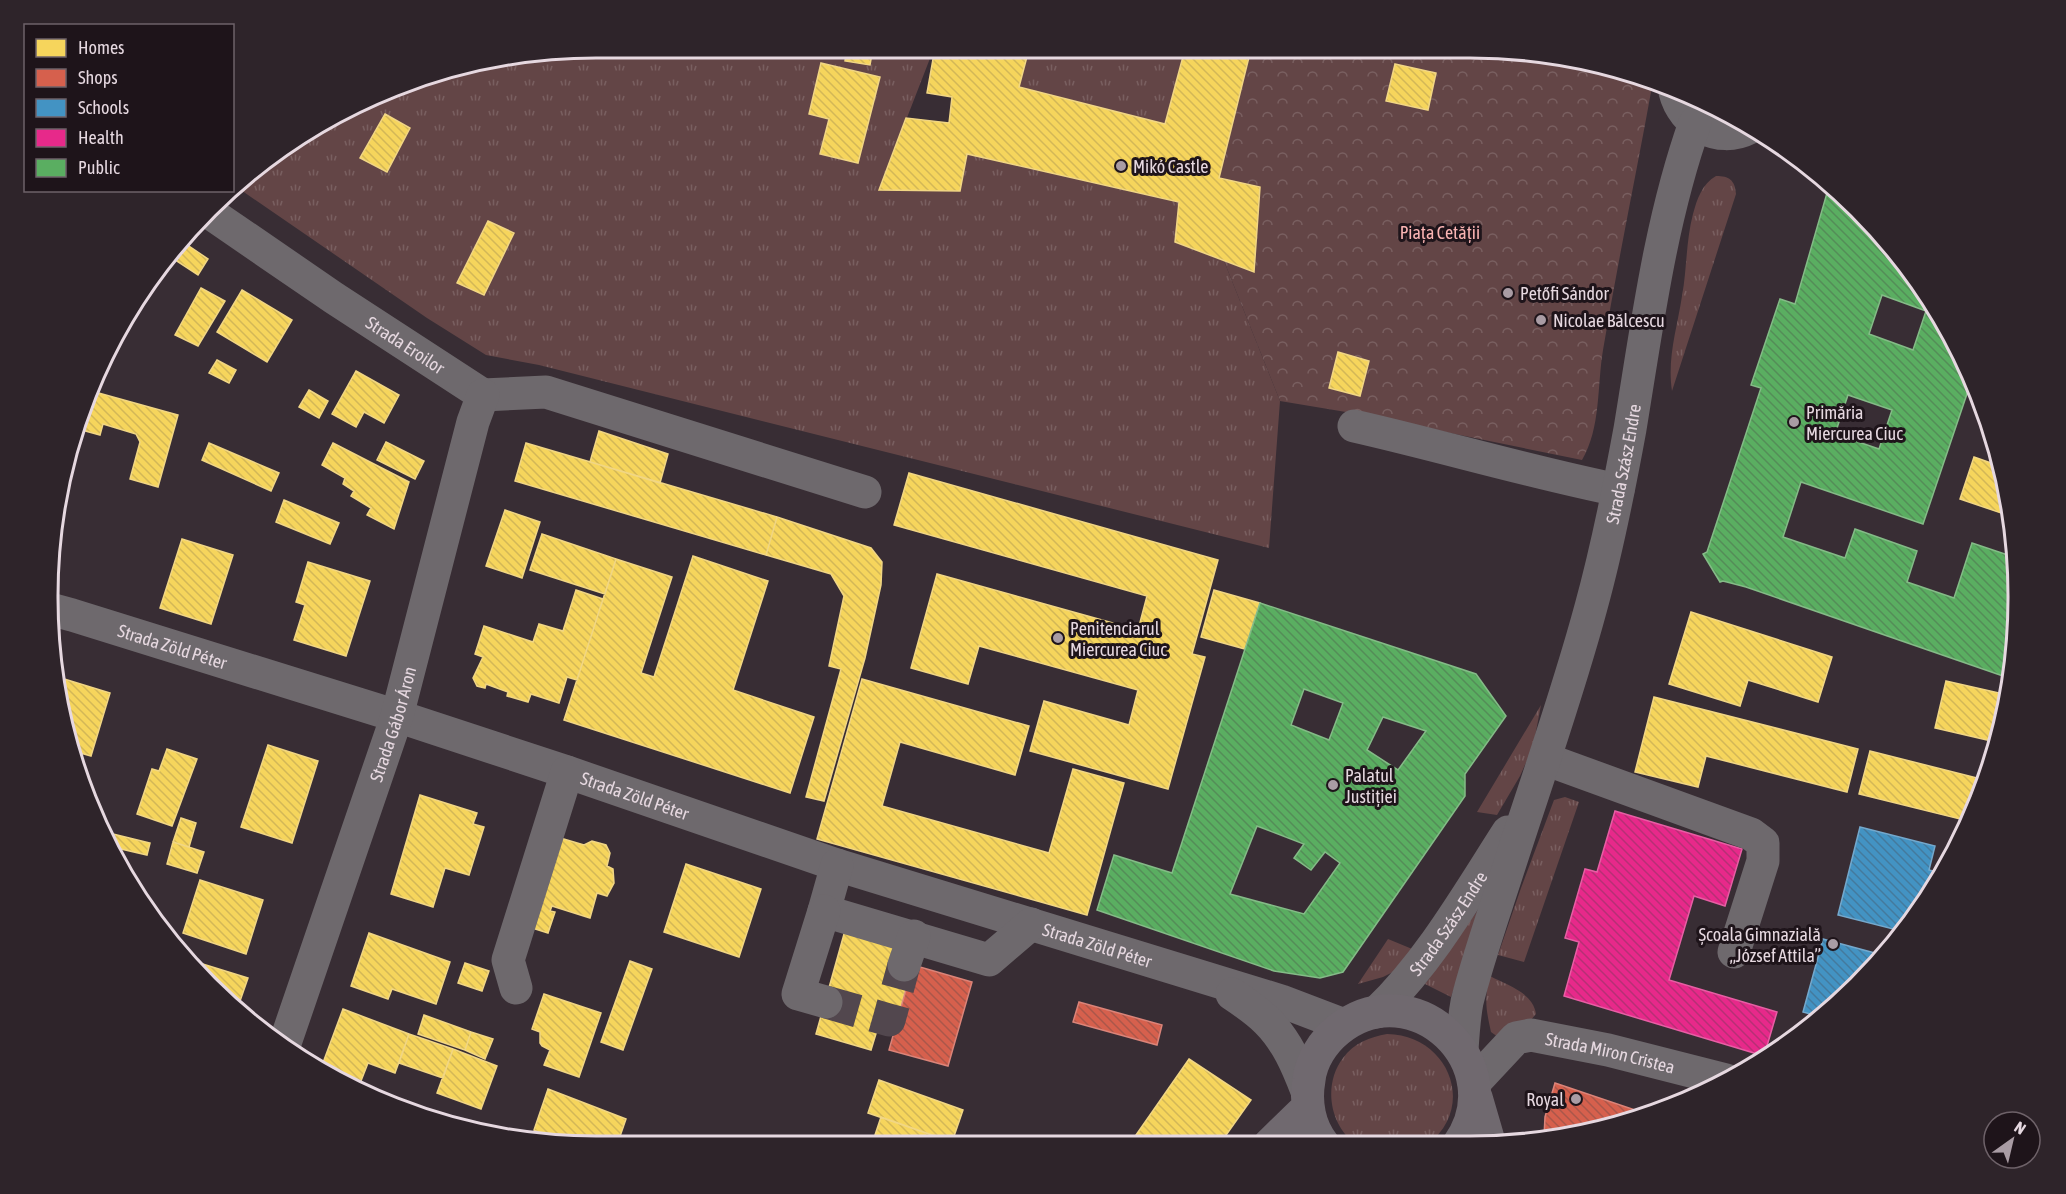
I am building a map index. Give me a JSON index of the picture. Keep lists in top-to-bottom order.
{
  "streets": {
    "street": [
      "Strada Eroilor",
      "Strada Szász Endre",
      "Strada Zöld Péter",
      "Strada Gábor Áron",
      "Strada Miron Cristea"
    ]
  },
  "crossings": [
    ["Strada Eroilor", "Strada Gábor Áron"],
    ["Strada Zöld Péter", "Strada Gábor Áron"]
  ],
  "parks": ["Piața Cetății"],
  "places": [
    "Mikó Castle",
    "Petőfi Sándor",
    "Nicolae Bălcescu",
    "Primăria Miercurea Ciuc",
    "Penitenciarul Miercurea Ciuc",
    "Palatul Justiției",
    "Școala Gimnazială „József Attila”",
    "Royal"
  ],
  "legend": [
    "Homes",
    "Shops",
    "Schools",
    "Health",
    "Public"
  ],
  "north": "top right"
}
